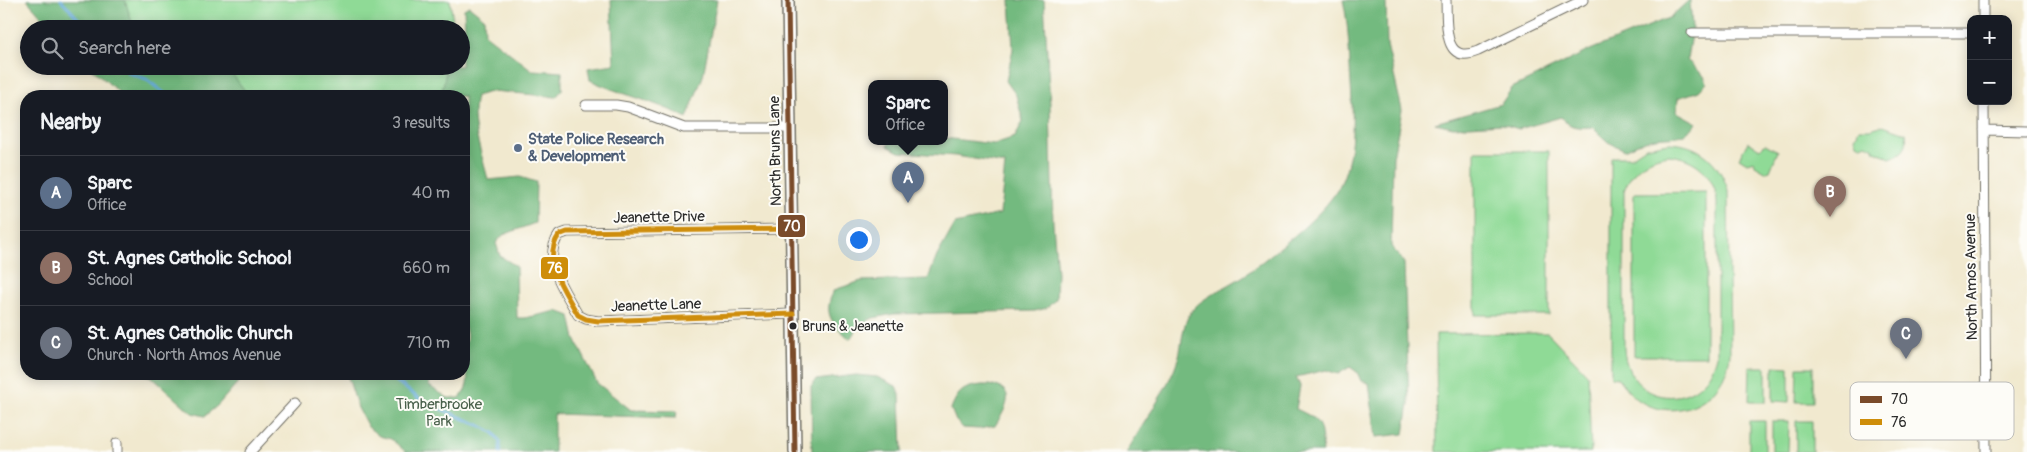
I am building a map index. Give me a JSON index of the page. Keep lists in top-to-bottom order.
{
  "streets": {
    "main road": ["North Bruns Lane"],
    "street": ["Jeanette Drive", "North Amos Avenue", "Jeanette Lane"]
  },
  "crossings": [
    ["North Bruns Lane", "Jeanette Drive"],
    ["North Bruns Lane", "Jeanette Lane"],
    ["Jeanette Drive", "Jeanette Lane"]
  ],
  "parks": ["Timberbrooke Park"],
  "places": ["State Police Research & Development", "Bruns & Jeanette"],
  "lines": ["transit line 70", "transit line 76"],
  "legend": ["70", "76"],
  "page": {
    "map_buttons": ["+", "−"],
    "search": "Search here",
    "popup": ["Sparc", "Office"],
    "heading": ["Nearby", "3 results"],
    "list": [
      {
        "mark": "A",
        "name": "Sparc",
        "note": "Office",
        "value": "40 m"
      },
      {
        "mark": "B",
        "name": "St. Agnes Catholic School",
        "note": "School",
        "value": "660 m"
      },
      {
        "mark": "C",
        "name": "St. Agnes Catholic Church",
        "note": "Church · North Amos Avenue",
        "value": "710 m"
      }
    ],
    "pins": ["A", "B", "C"]
  }
}
